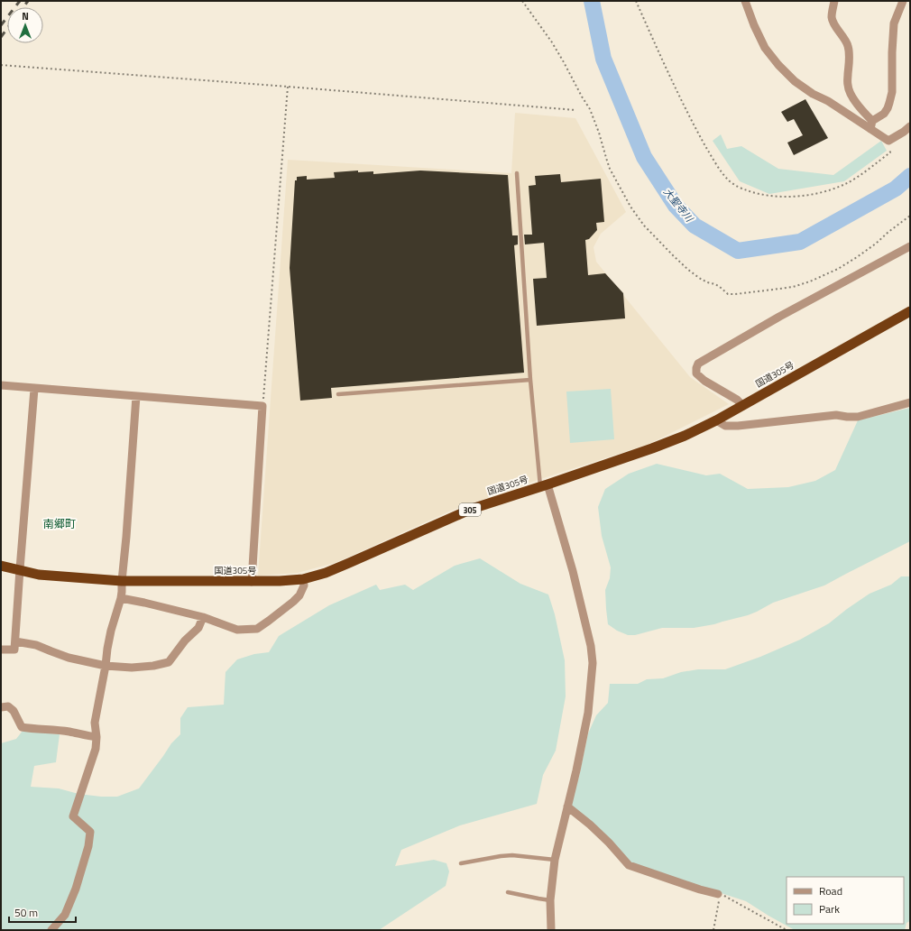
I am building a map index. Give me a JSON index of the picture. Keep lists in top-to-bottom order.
{
  "streets": {
    "highway": ["国道305号", "305"]
  },
  "districts": ["南郷町"],
  "water": ["大聖寺川"],
  "legend": ["Road", "Park"],
  "scale_bar": "50 m",
  "north": "top"
}
